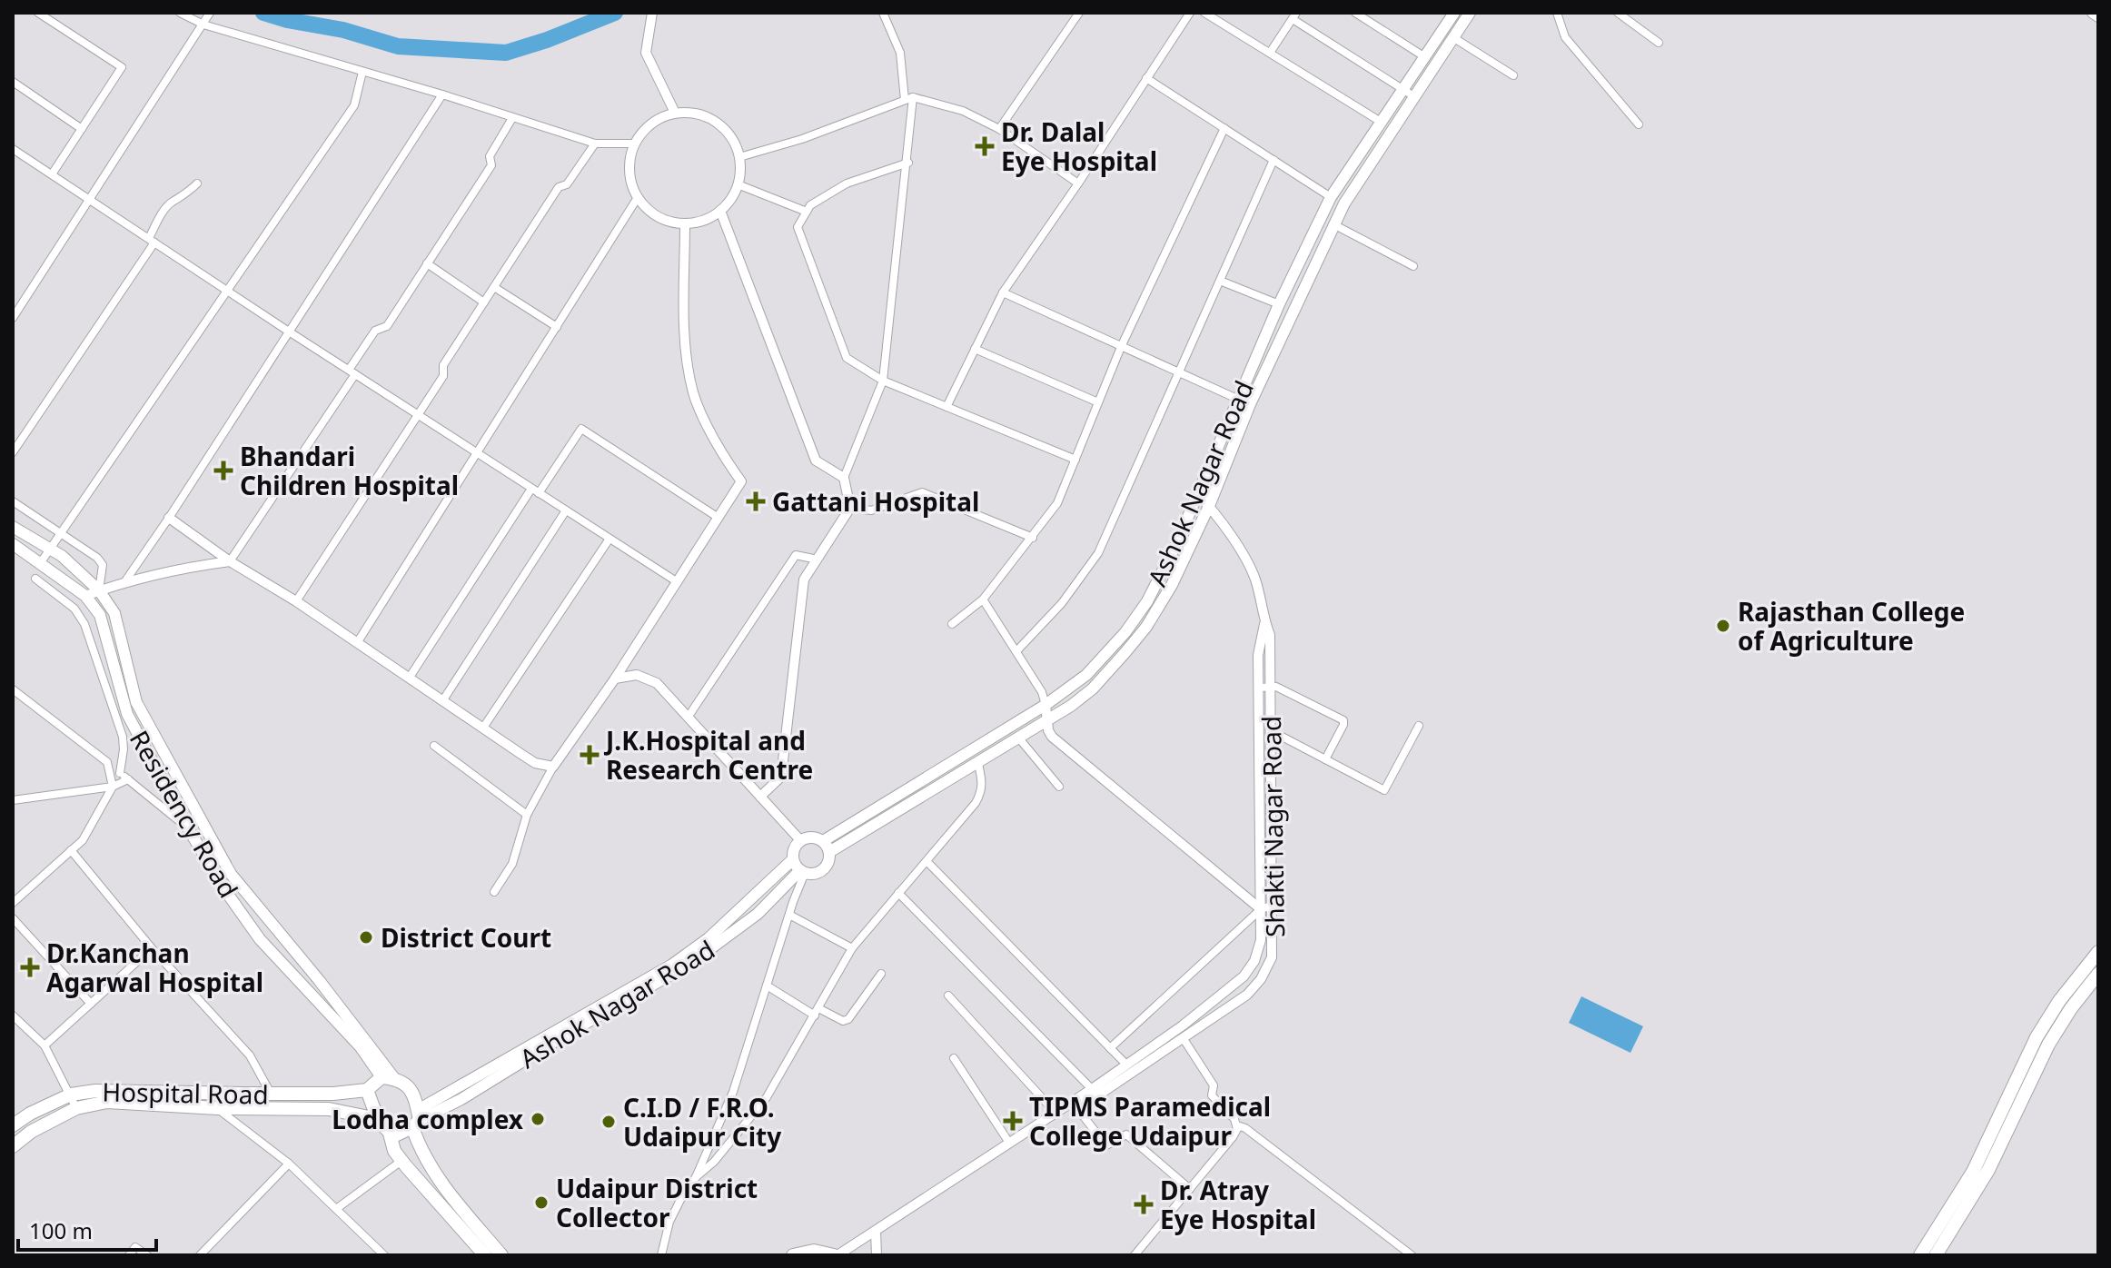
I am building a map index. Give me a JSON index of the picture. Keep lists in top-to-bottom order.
{
  "streets": {
    "highway": ["Hospital Road"],
    "main road": ["Ashok Nagar Road", "Residency Road"],
    "street": ["Shakti Nagar Road"]
  },
  "crossings": [
    ["Ashok Nagar Road", "Residency Road"],
    ["Ashok Nagar Road", "Shakti Nagar Road"],
    ["Ashok Nagar Road", "Hospital Road"],
    ["Residency Road", "Hospital Road"]
  ],
  "places": {
    "health": [
      "Dr. Dalal Eye Hospital",
      "Bhandari Children Hospital",
      "Gattani Hospital",
      "J.K.Hospital and Research Centre",
      "Dr.Kanchan Agarwal Hospital",
      "TIPMS Paramedical College Udaipur",
      "Dr. Atray Eye Hospital"
    ],
    "other": [
      "Rajasthan College of Agriculture",
      "District Court",
      "Lodha complex",
      "C.I.D / F.R.O. Udaipur City",
      "Udaipur District Collector"
    ]
  },
  "scale_bar": "100 m"
}
